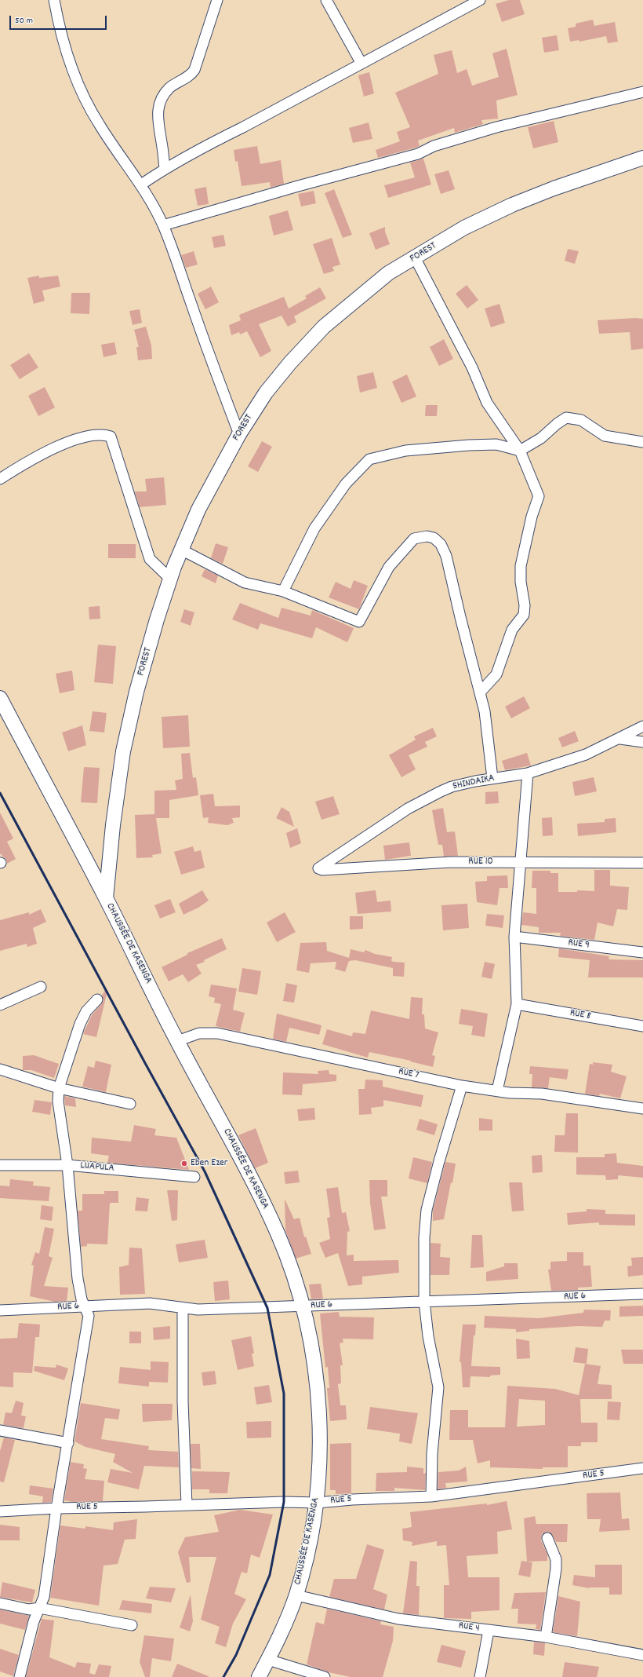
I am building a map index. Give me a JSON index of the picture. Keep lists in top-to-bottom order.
{
  "streets": {
    "main road": ["FOREST", "CHAUSSÉE DE KASENGA"],
    "street": [
      "SHINDAIKA",
      "RUE 10",
      "RUE 9",
      "RUE 8",
      "RUE 7",
      "LUAPULA",
      "RUE 6",
      "RUE 5",
      "RUE 4"
    ]
  },
  "crossings": [
    ["FOREST", "CHAUSSÉE DE KASENGA"],
    ["SHINDAIKA", "RUE 10"],
    ["CHAUSSÉE DE KASENGA", "RUE 7"],
    ["CHAUSSÉE DE KASENGA", "RUE 6"],
    ["CHAUSSÉE DE KASENGA", "RUE 5"],
    ["CHAUSSÉE DE KASENGA", "RUE 4"]
  ],
  "places": ["Eben Ezer"],
  "scale_bar": "50 m"
}
